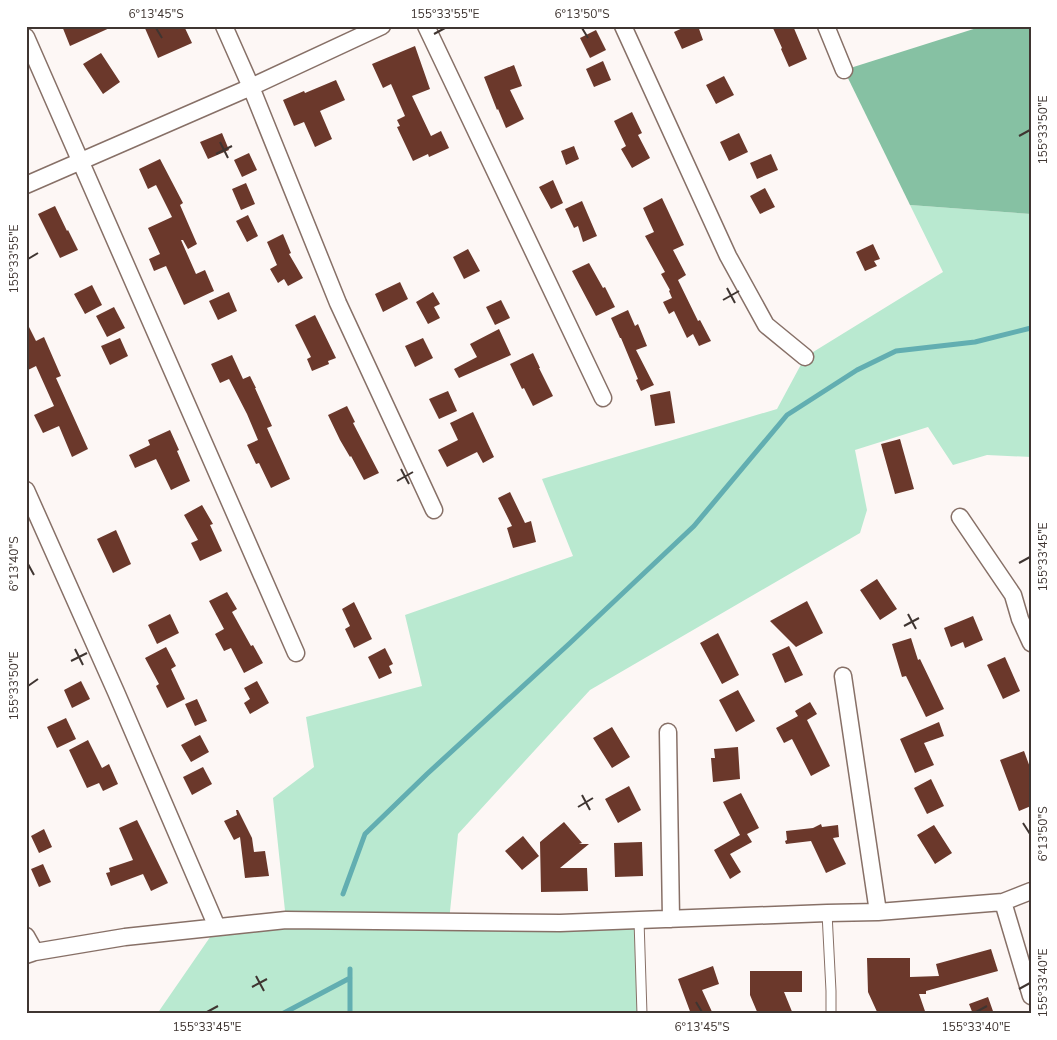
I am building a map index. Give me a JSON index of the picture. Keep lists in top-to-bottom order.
{
  "coordinates": [
    "6°13'45\"S",
    "155°33'55\"E",
    "6°13'50\"S",
    "155°33'50\"E",
    "155°33'45\"E",
    "6°13'40\"S",
    "155°33'40\"E"
  ]
}
